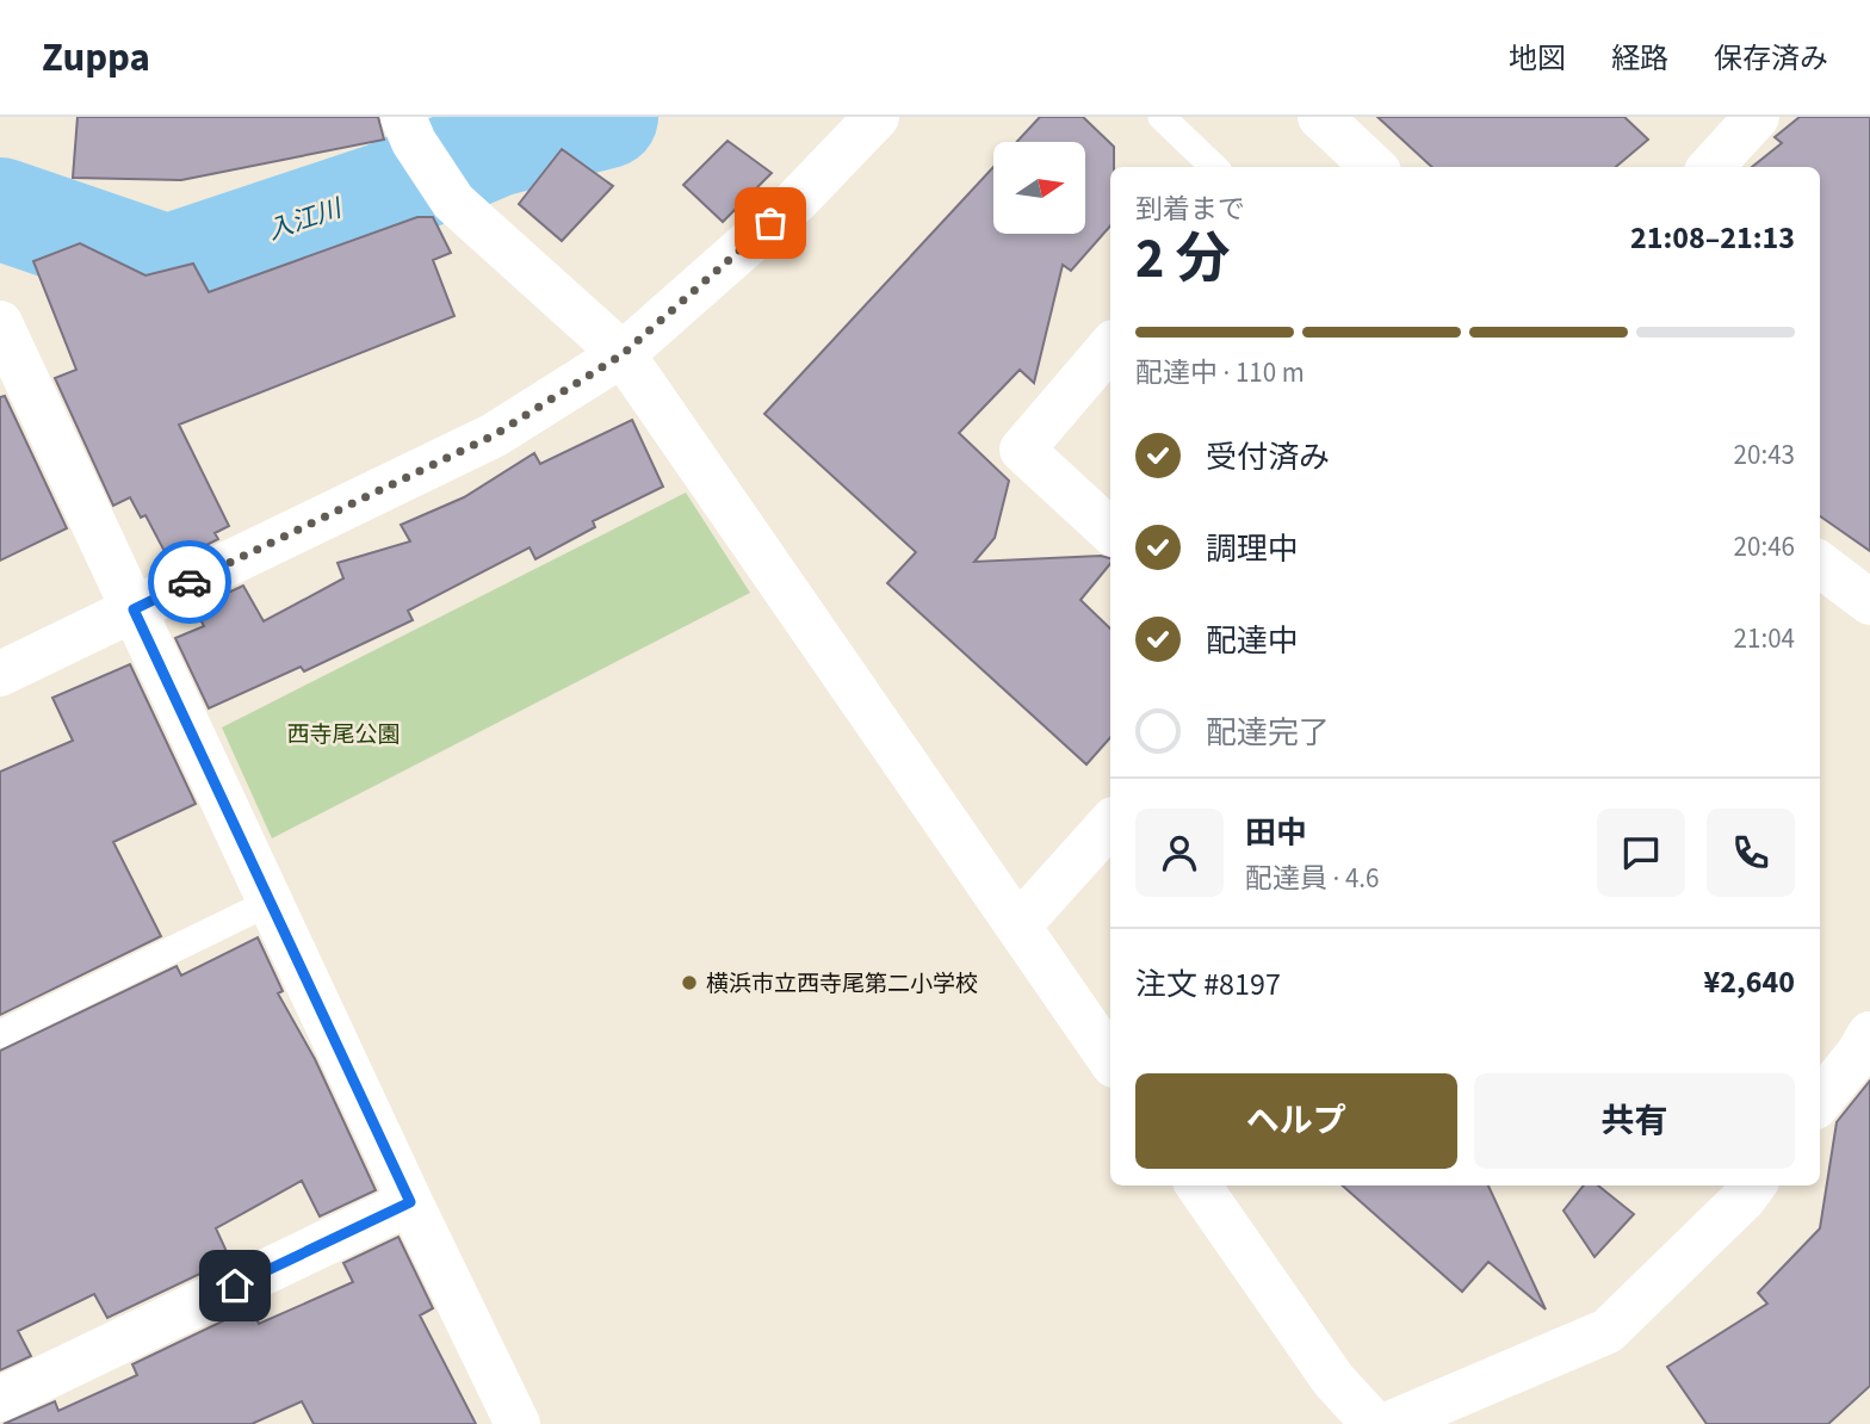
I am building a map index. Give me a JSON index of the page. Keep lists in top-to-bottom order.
{
  "water": ["入江川"],
  "parks": ["西寺尾公園"],
  "places": ["横浜市立西寺尾第二小学校"],
  "north": "right",
  "page": {
    "header": "Zuppa",
    "nav": ["地図", "経路", "保存済み"],
    "heading": ["2 分", "到着まで", "21:08–21:13"],
    "panel": [
      "田中",
      "配達員 · 4.6",
      "注文 #8197",
      "¥2,640"
    ],
    "bar": "配達中 · 110 m",
    "list": [
      ["受付済み", "20:43"],
      ["調理中", "20:46"],
      ["配達中", "21:04"],
      "配達完了"
    ],
    "buttons": ["ヘルプ", "共有"]
  }
}
